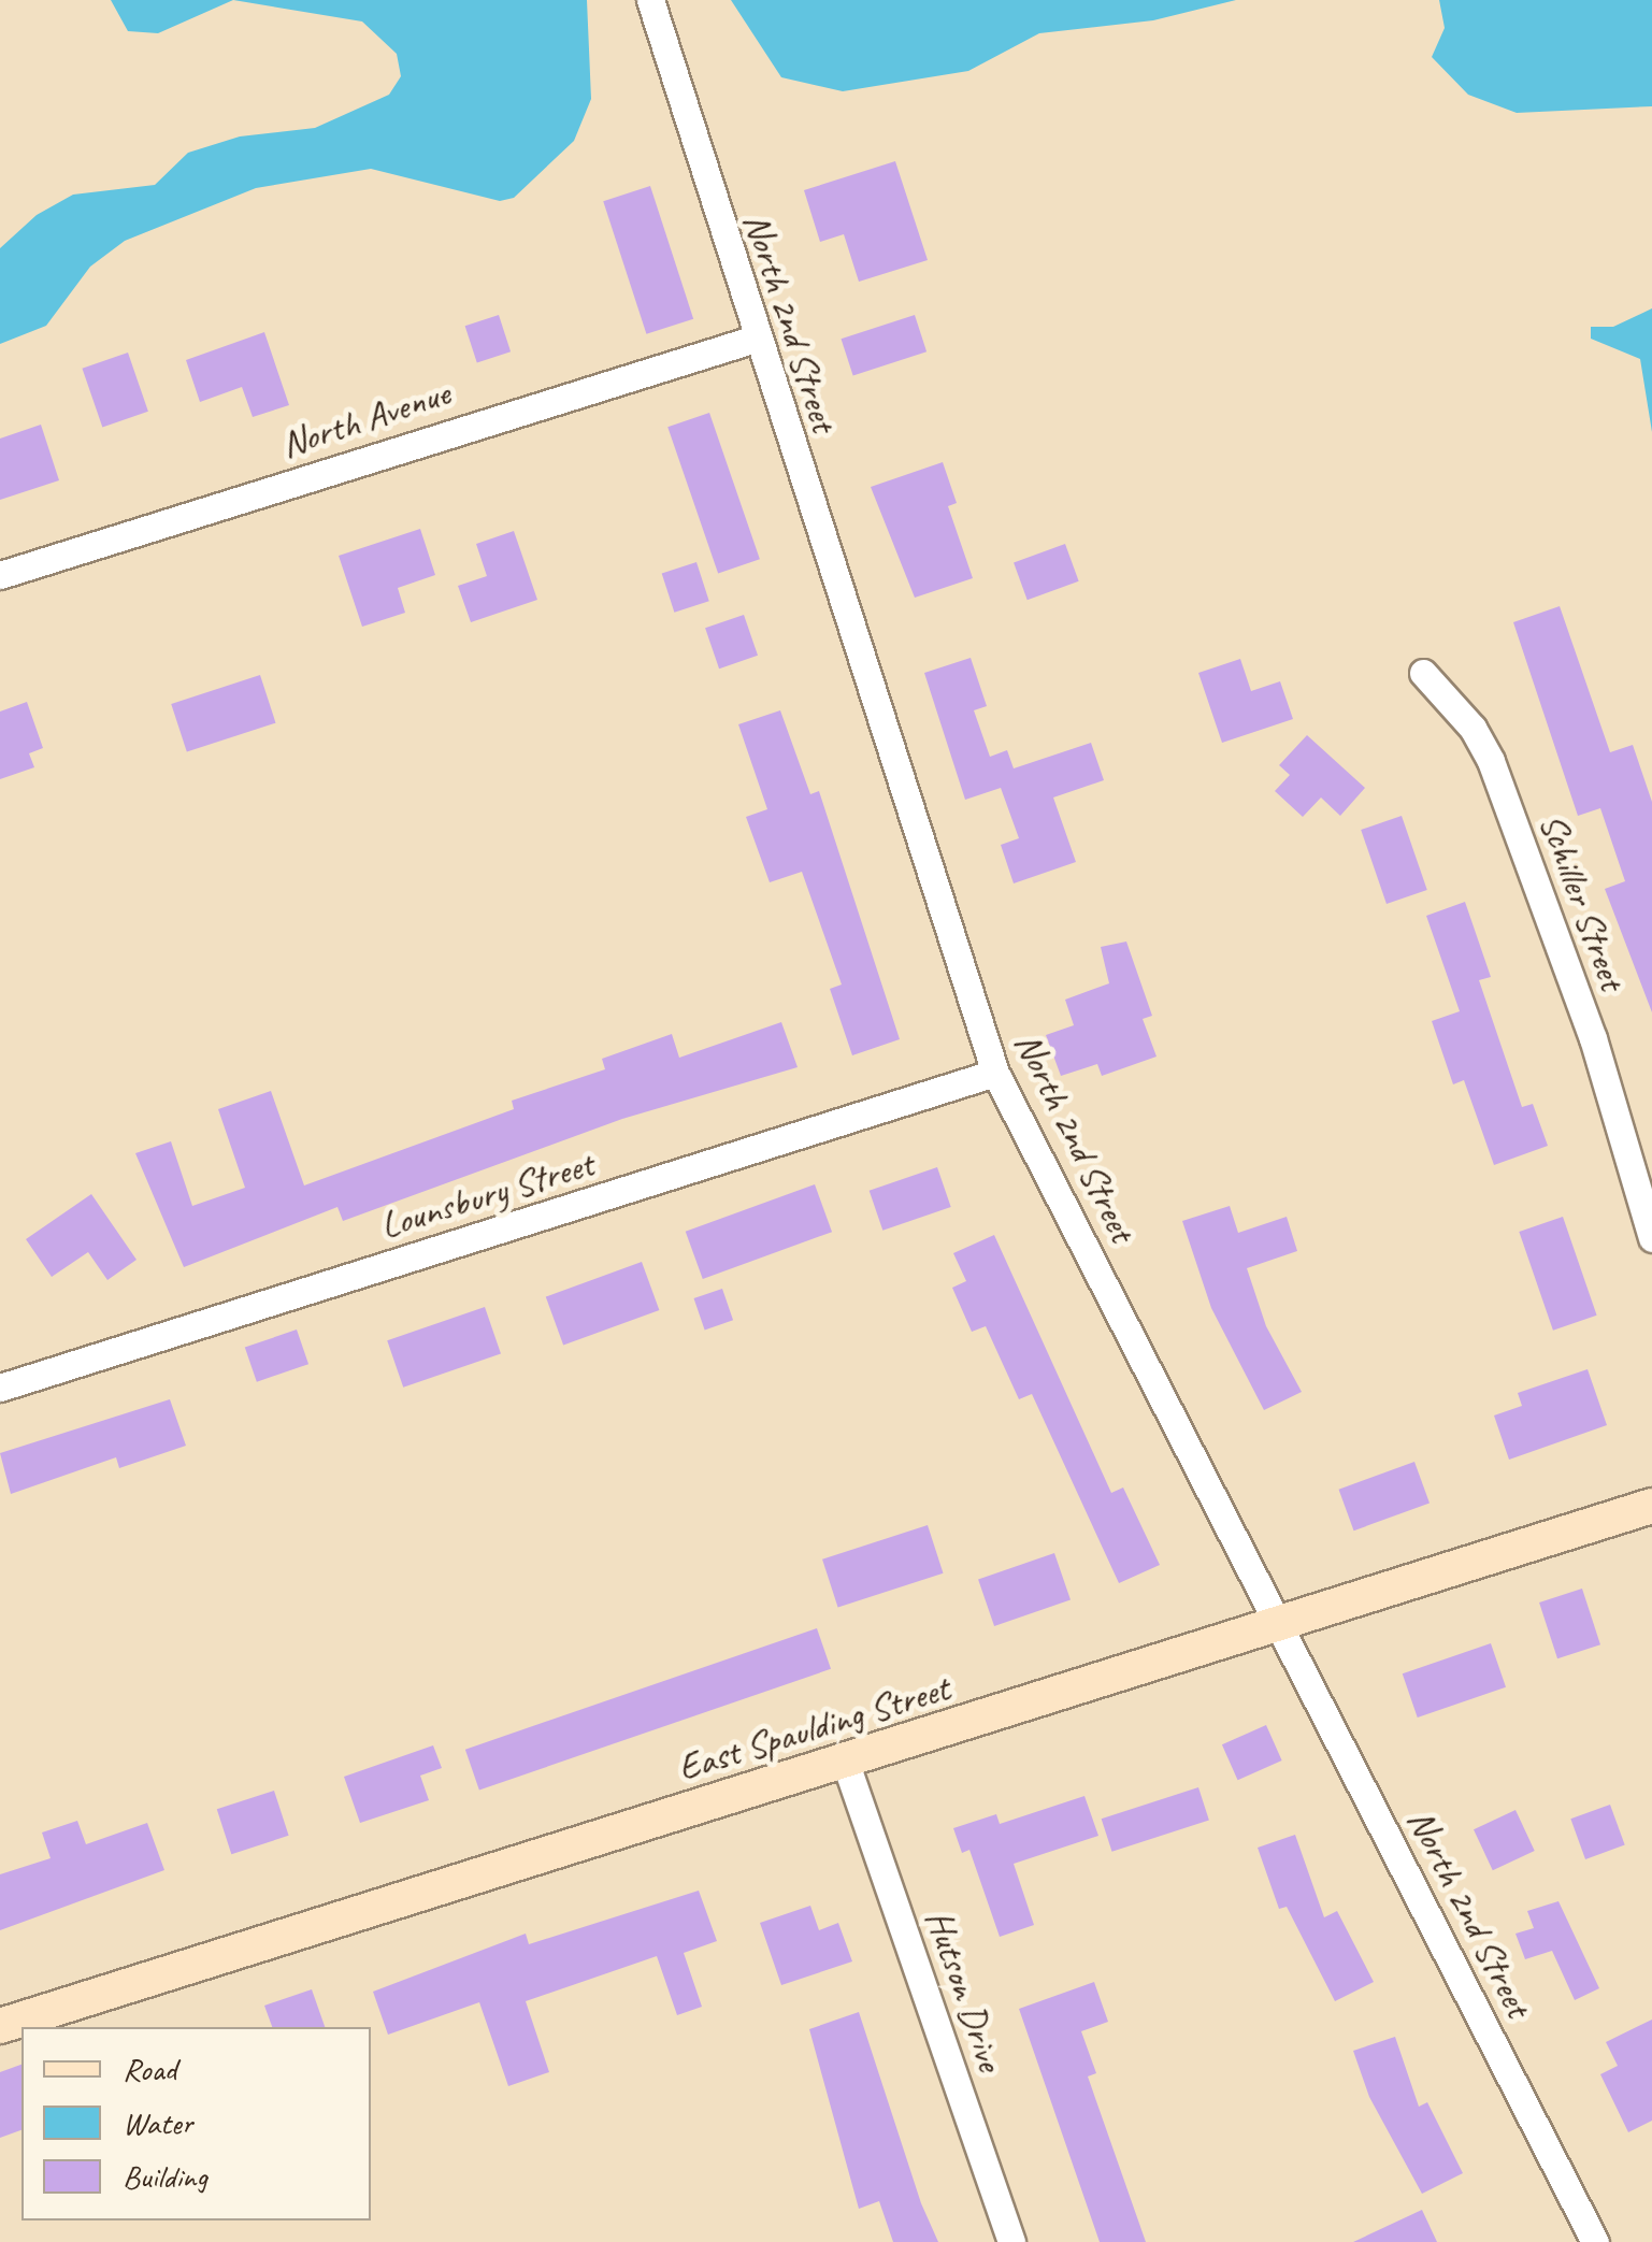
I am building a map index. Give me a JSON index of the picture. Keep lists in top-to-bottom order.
{
  "streets": {
    "street": [
      "North 2nd Street",
      "North Avenue",
      "Schiller Street",
      "Lounsbury Street",
      "East Spaulding Street",
      "Hutson Drive"
    ]
  },
  "crossings": [
    ["North 2nd Street", "North Avenue"],
    ["North 2nd Street", "Lounsbury Street"],
    ["North 2nd Street", "East Spaulding Street"],
    ["East Spaulding Street", "Hutson Drive"]
  ],
  "legend": ["Road", "Water", "Building"]
}
